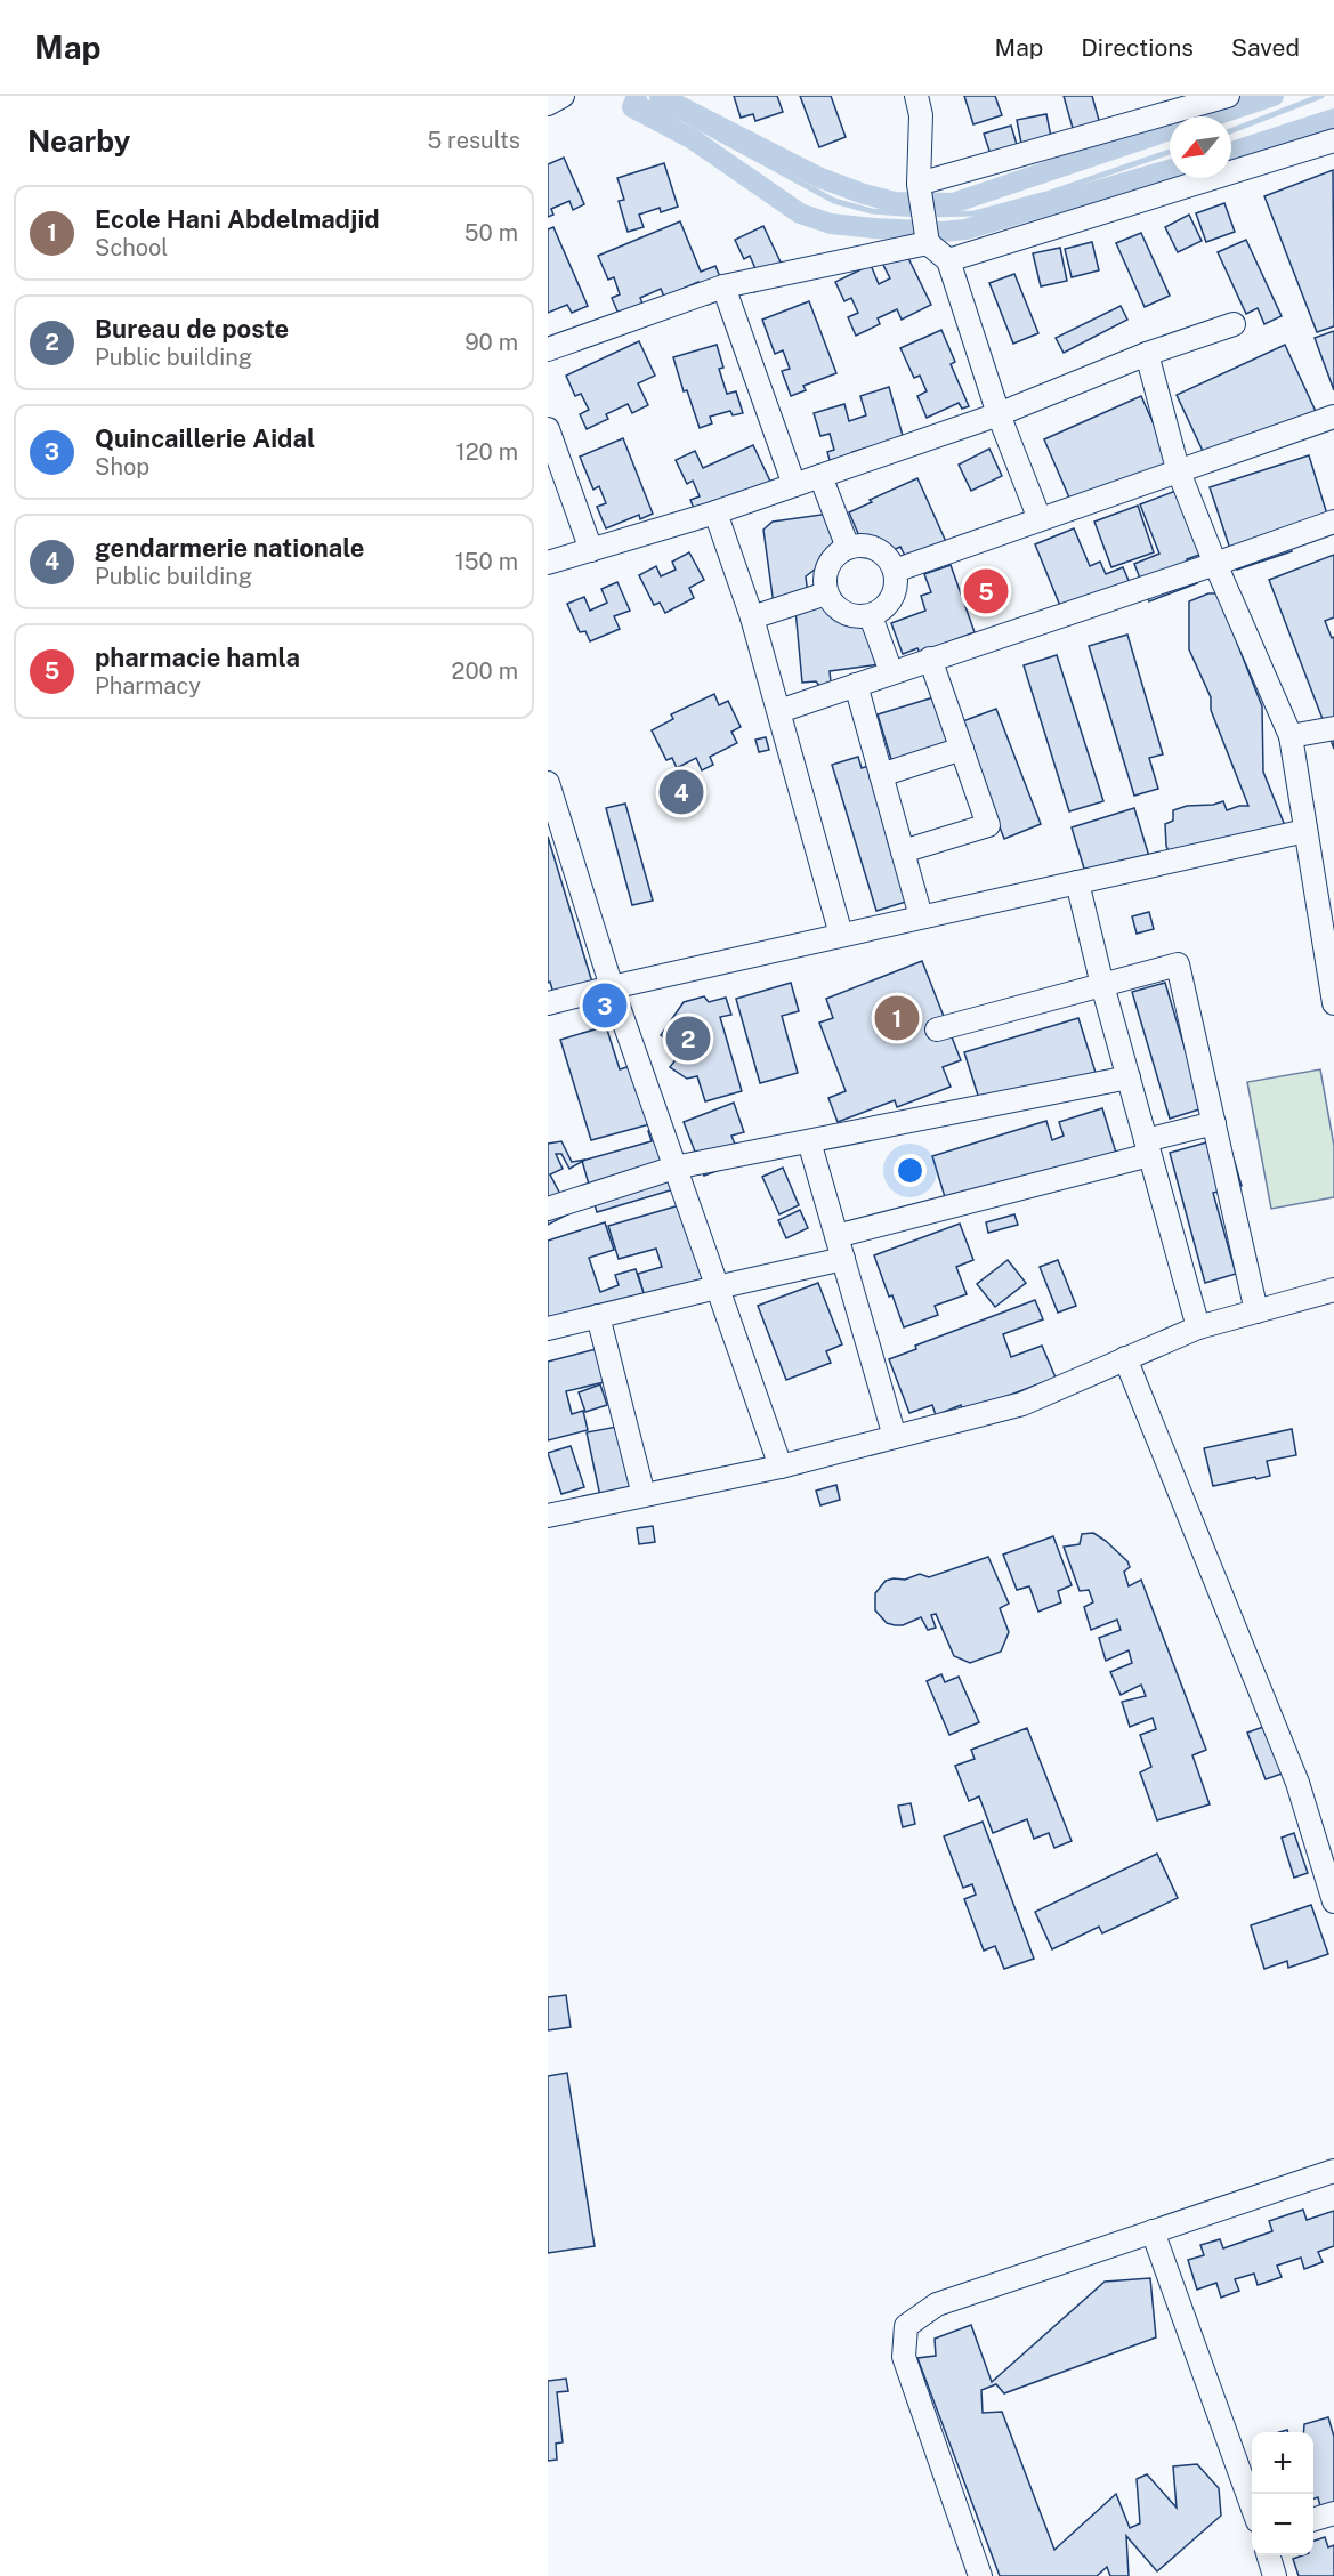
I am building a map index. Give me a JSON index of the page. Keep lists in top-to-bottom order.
{
  "north": "bottom left",
  "page": {
    "header": "Map",
    "nav": ["Map", "Directions", "Saved"],
    "heading": ["Nearby", "5 results"],
    "list": [
      {
        "mark": "1",
        "name": "Ecole Hani Abdelmadjid",
        "note": "School",
        "value": "50 m"
      },
      {
        "mark": "2",
        "name": "Bureau de poste",
        "note": "Public building",
        "value": "90 m"
      },
      {
        "mark": "3",
        "name": "Quincaillerie Aidal",
        "note": "Shop",
        "value": "120 m"
      },
      {
        "mark": "4",
        "name": "gendarmerie nationale",
        "note": "Public building",
        "value": "150 m"
      },
      {
        "mark": "5",
        "name": "pharmacie hamla",
        "note": "Pharmacy",
        "value": "200 m"
      }
    ],
    "pins": [
      "5",
      "4",
      "3",
      "1",
      "2"
    ],
    "map_buttons": ["+", "−"]
  }
}
